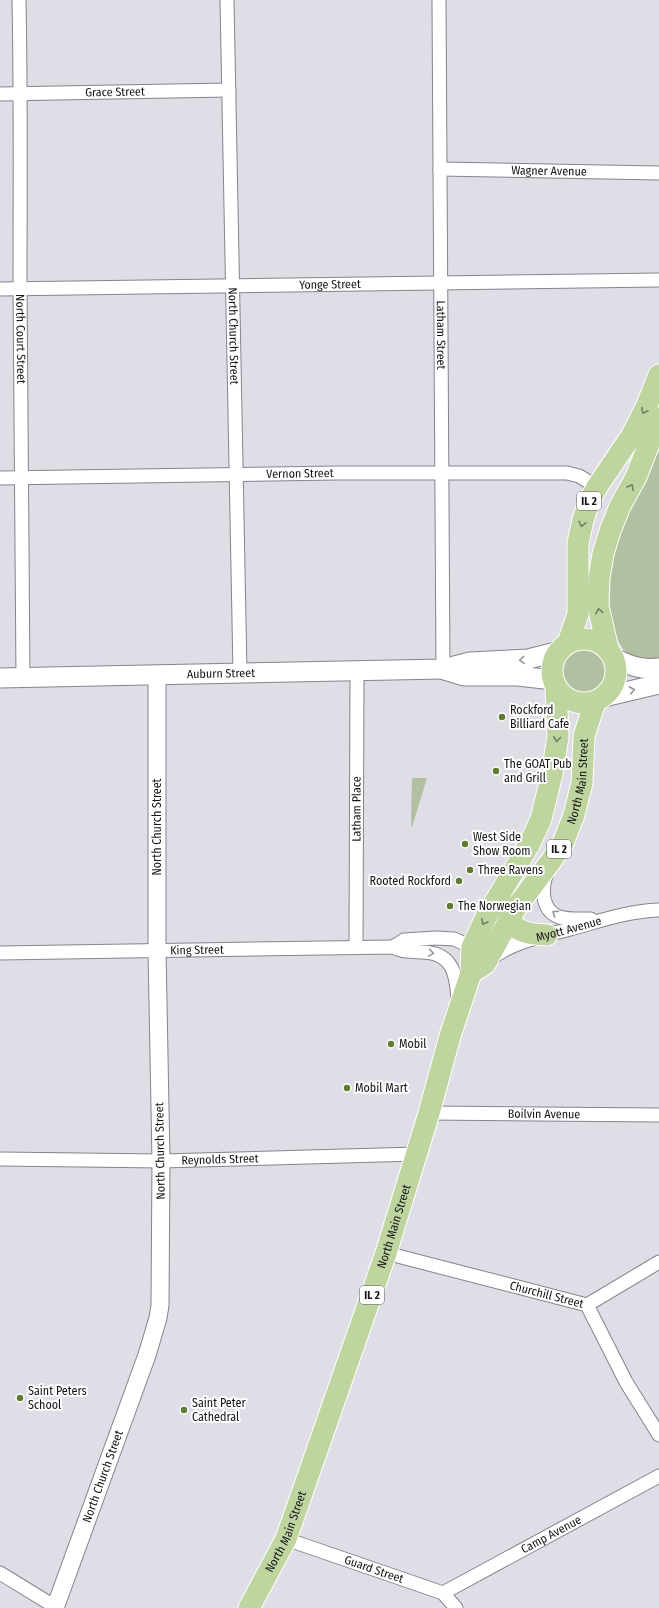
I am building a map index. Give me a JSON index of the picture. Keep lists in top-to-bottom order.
{
  "streets": {
    "main road": ["IL 2", "Auburn Street", "North Main Street"],
    "street": [
      "Grace Street",
      "Wagner Avenue",
      "Yonge Street",
      "Latham Street",
      "North Church Street",
      "North Court Street",
      "Vernon Street",
      "Latham Place",
      "Myott Avenue",
      "King Street",
      "Boilvin Avenue",
      "Reynolds Street",
      "Churchill Street",
      "Camp Avenue",
      "Guard Street"
    ]
  },
  "crossings": [
    ["Grace Street", "North Church Street"],
    ["Grace Street", "North Court Street"],
    ["Wagner Avenue", "Latham Street"],
    ["Yonge Street", "Latham Street"],
    ["Yonge Street", "North Church Street"],
    ["Yonge Street", "North Court Street"],
    ["Latham Street", "Vernon Street"],
    ["Latham Street", "Auburn Street"],
    ["North Church Street", "Vernon Street"],
    ["North Church Street", "Auburn Street"],
    ["North Church Street", "King Street"],
    ["North Church Street", "Reynolds Street"],
    ["North Court Street", "Vernon Street"],
    ["North Court Street", "Auburn Street"],
    ["Vernon Street", "IL 2"],
    ["IL 2", "Auburn Street"],
    ["IL 2", "North Main Street"],
    ["Auburn Street", "North Main Street"],
    ["Auburn Street", "Latham Place"],
    ["North Main Street", "Myott Avenue"],
    ["North Main Street", "King Street"],
    ["North Main Street", "Boilvin Avenue"],
    ["North Main Street", "Reynolds Street"],
    ["North Main Street", "Churchill Street"],
    ["North Main Street", "Guard Street"],
    ["Latham Place", "King Street"],
    ["Camp Avenue", "Guard Street"]
  ],
  "places": [
    "Rockford Billiard Cafe",
    "The GOAT Pub and Grill",
    "West Side Show Room",
    "Three Ravens",
    "Rooted Rockford",
    "The Norwegian",
    "Mobil",
    "Mobil Mart",
    "Saint Peters School",
    "Saint Peter Cathedral"
  ]
}
